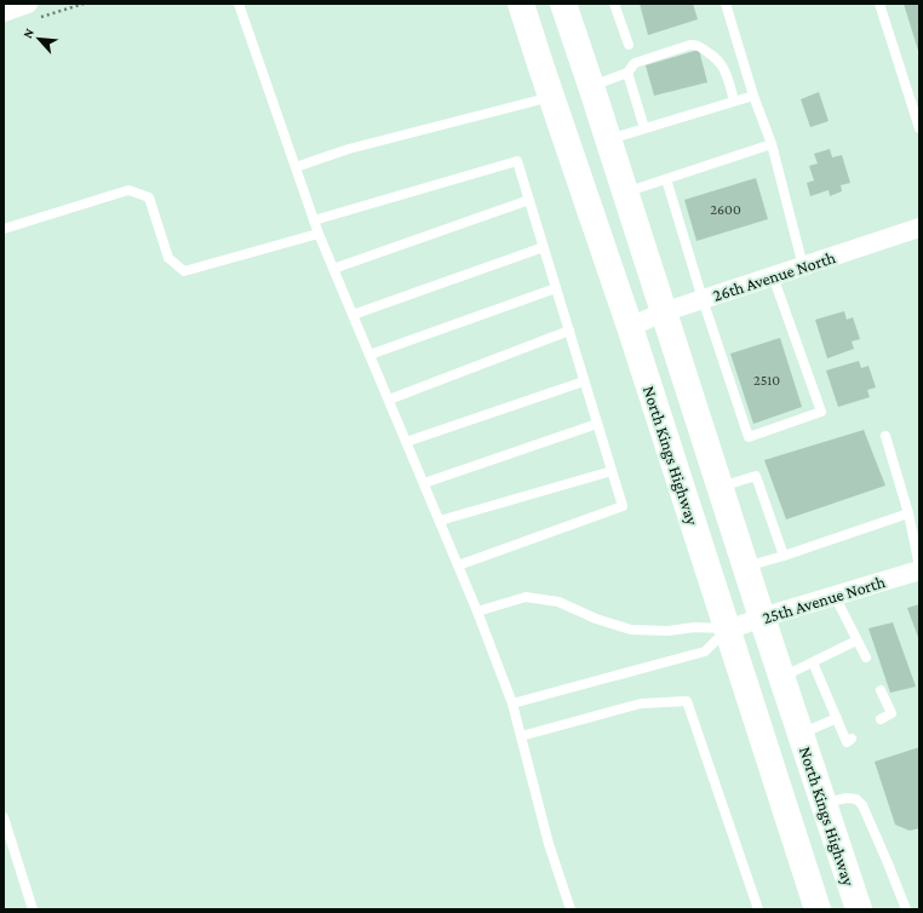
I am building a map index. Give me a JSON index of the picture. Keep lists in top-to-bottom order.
{
  "streets": {
    "main road": ["North Kings Highway"],
    "street": ["26th Avenue North", "25th Avenue North"]
  },
  "crossings": [
    ["26th Avenue North", "North Kings Highway"],
    ["North Kings Highway", "25th Avenue North"]
  ],
  "house_numbers": ["2600", "2510"],
  "north": "top left"
}
